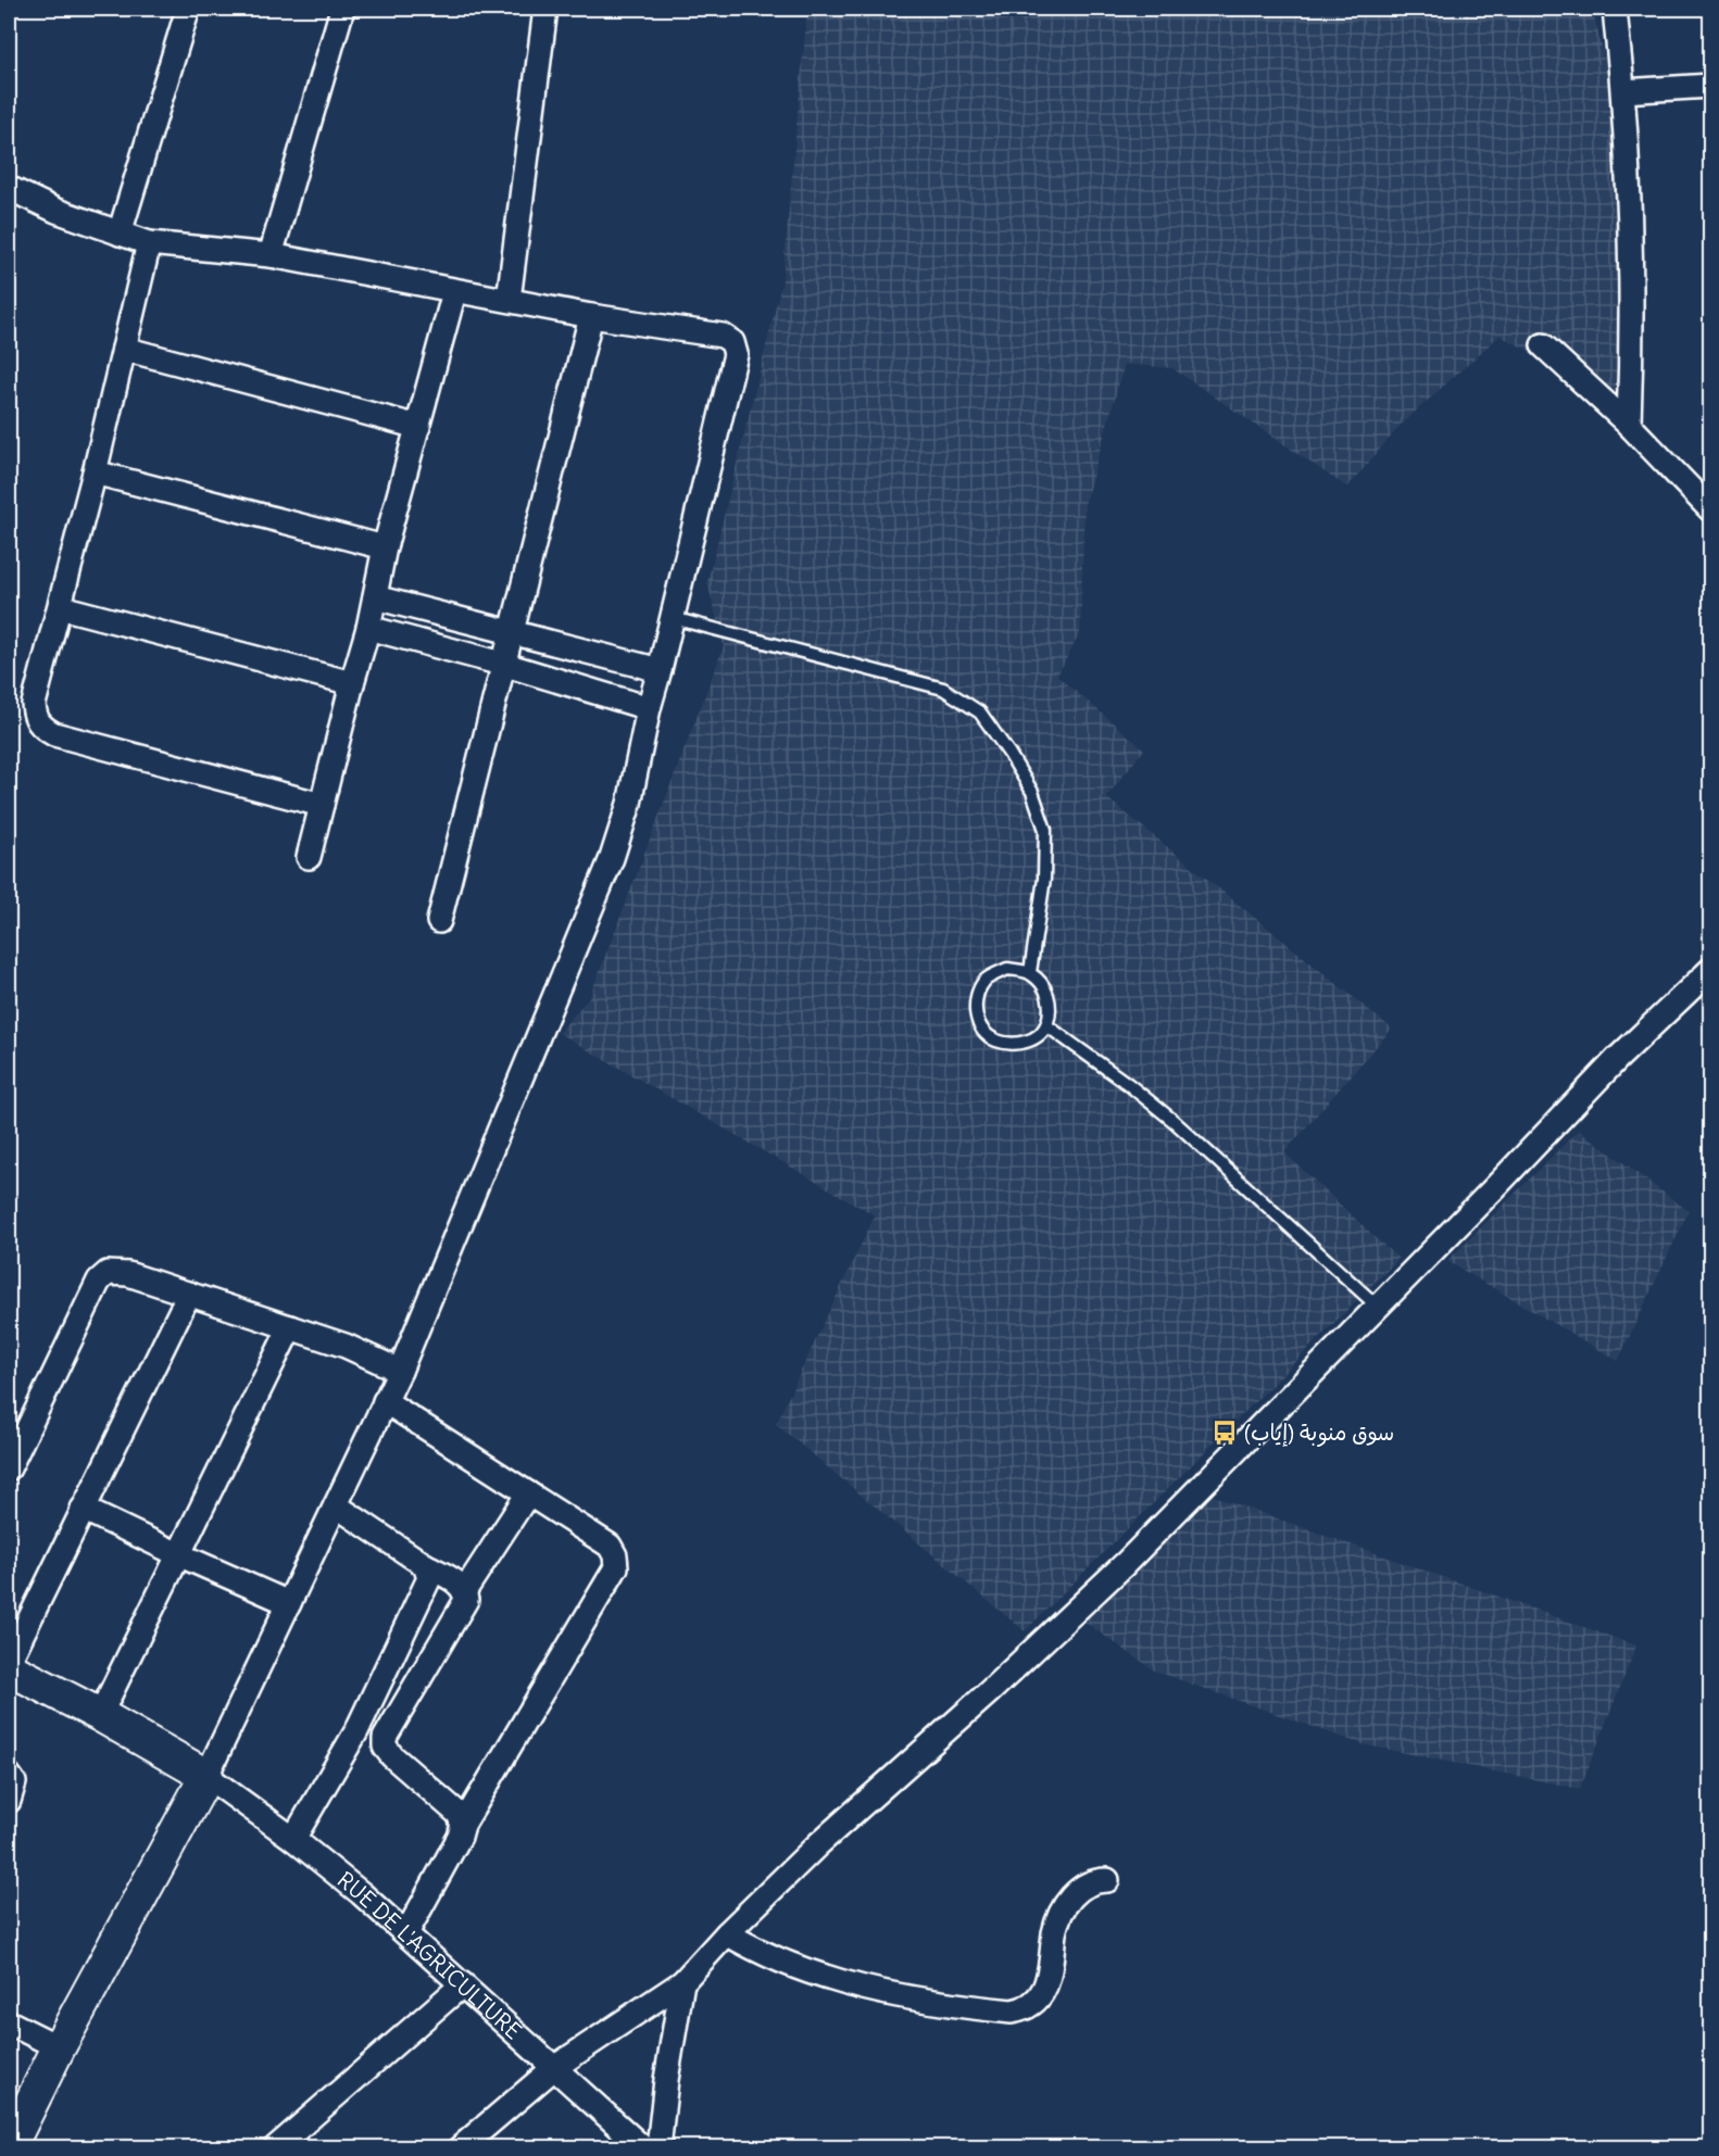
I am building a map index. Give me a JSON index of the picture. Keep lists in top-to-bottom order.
{
  "streets": {
    "street": ["RUE DE L'AGRICULTURE"]
  },
  "places": {
    "bus stop": ["سوق منوبة (إياب)"]
  }
}
